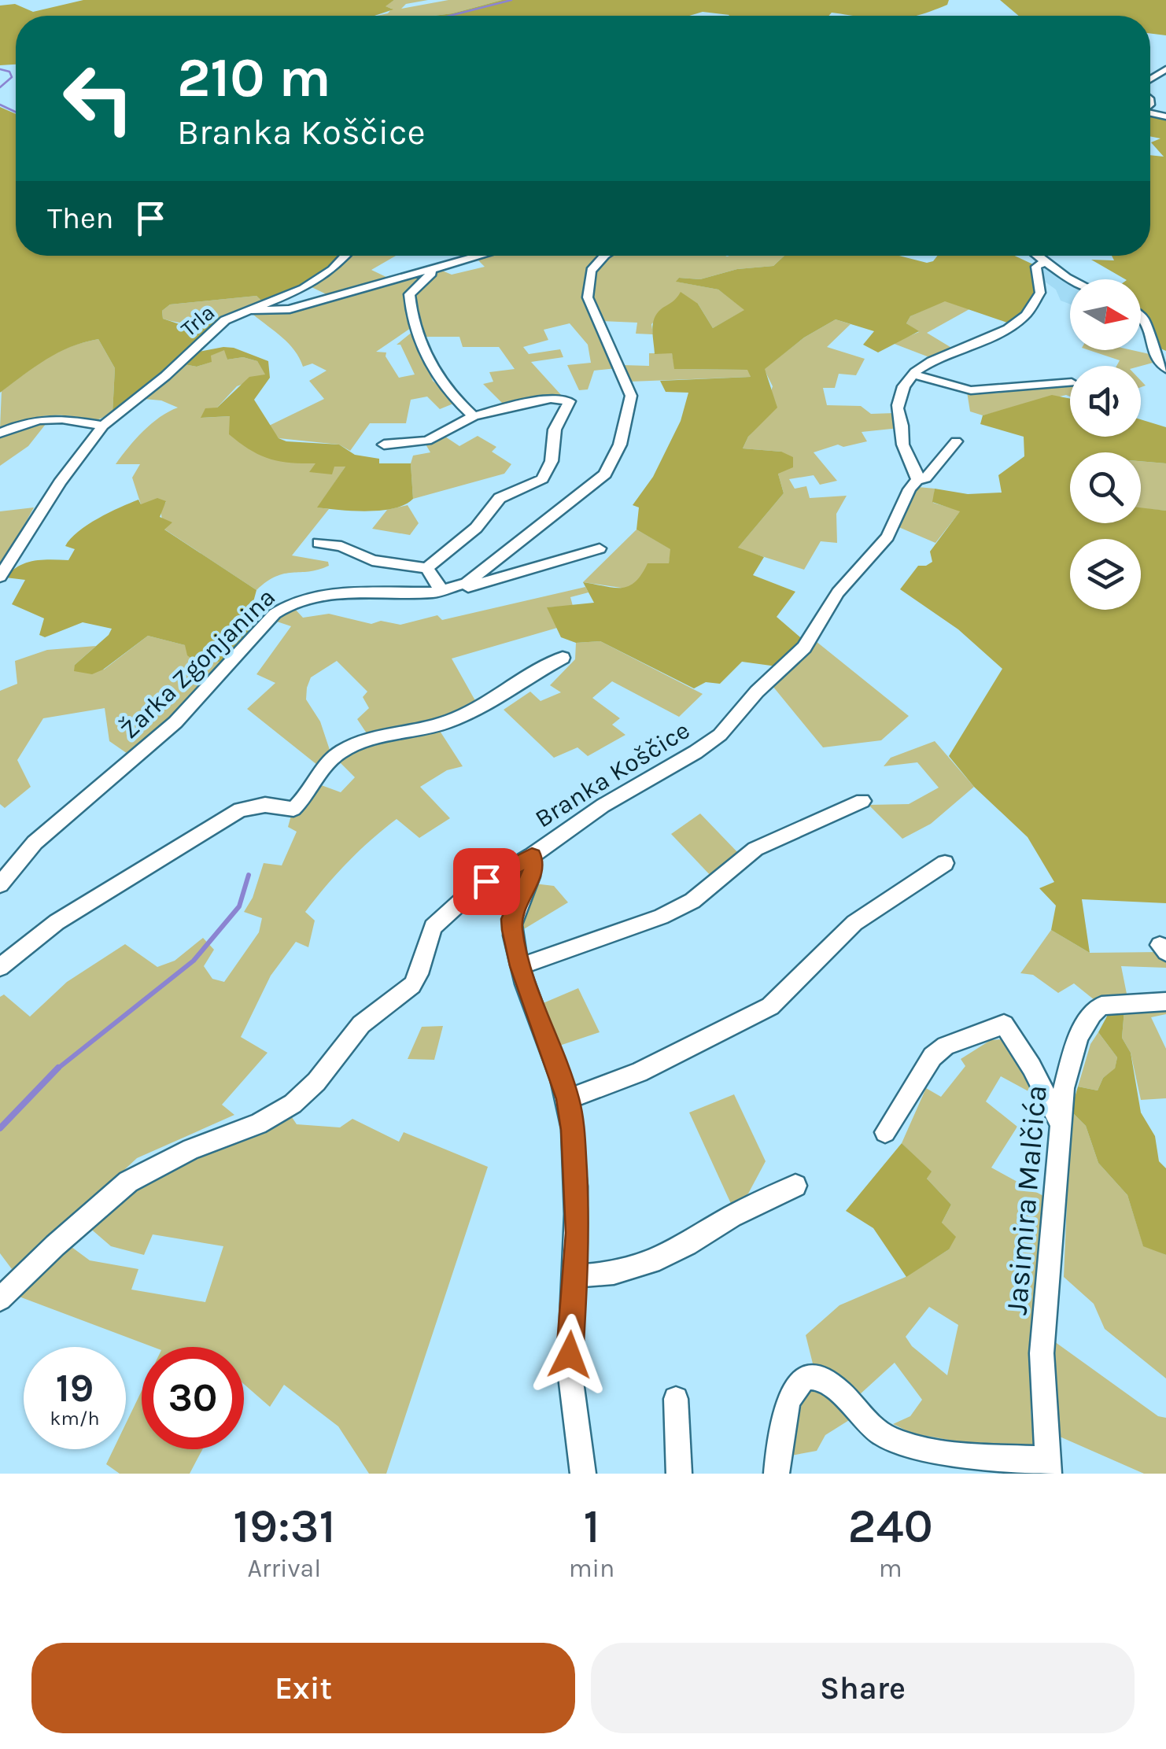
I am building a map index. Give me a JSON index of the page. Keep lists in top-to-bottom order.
{
  "streets": {
    "street": [
      "Trla",
      "Žarka Zgonjanina",
      "Branka Koščice",
      "Jasimira Malčića"
    ]
  },
  "north": "right",
  "page": {
    "turn": ["210 m", "Branka Koščice"],
    "then": "Then",
    "speed": "19 km/h",
    "limit": "30",
    "eta": [
      "19:31",
      "Arrival",
      "1",
      "min",
      "240",
      "m"
    ],
    "buttons": ["Exit", "Share"]
  }
}
